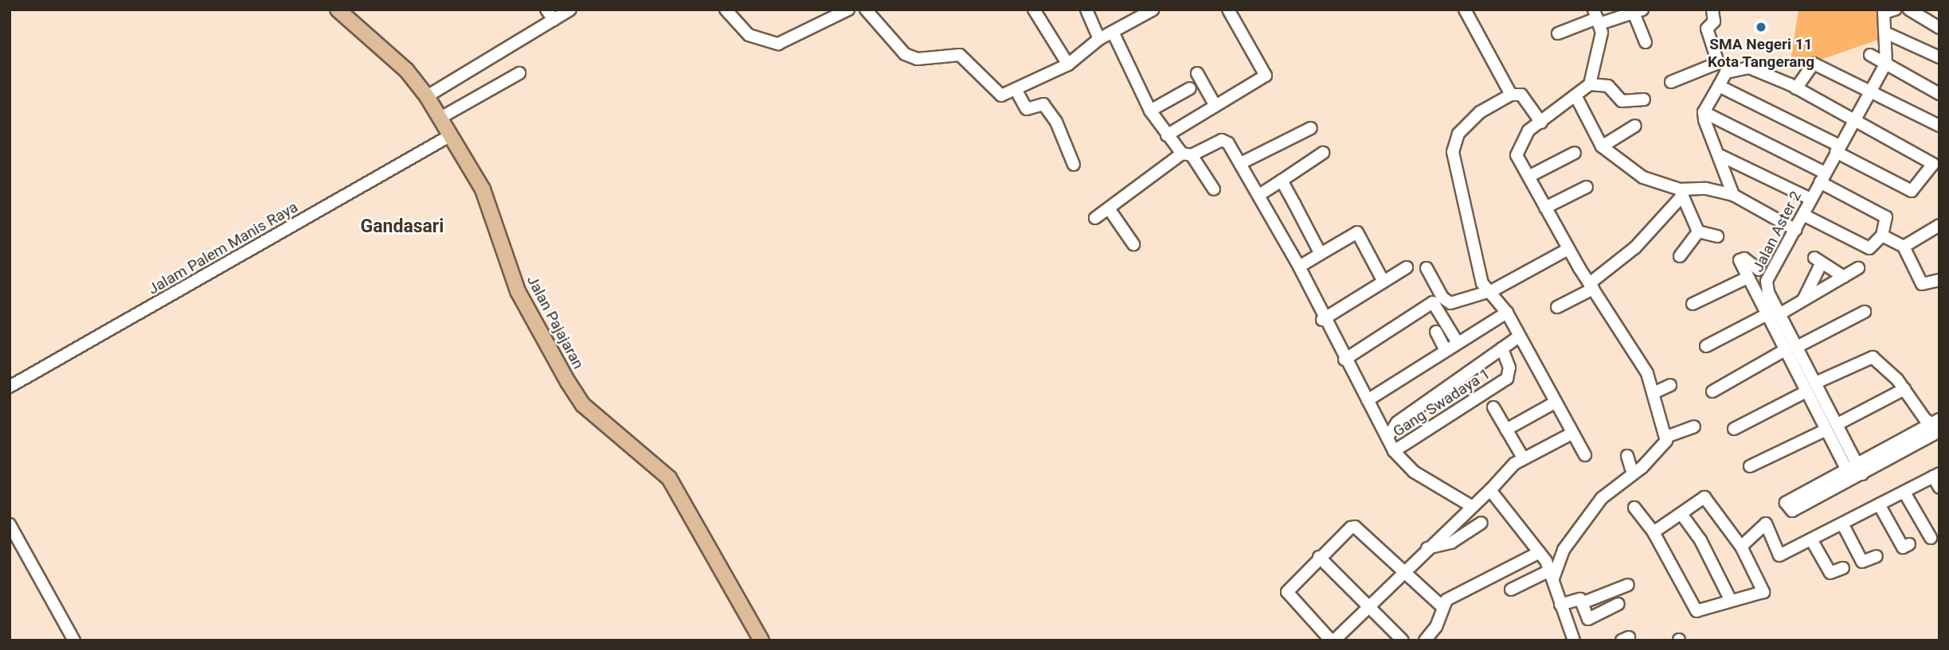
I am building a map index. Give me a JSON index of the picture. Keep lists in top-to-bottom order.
{
  "streets": {
    "main road": ["Jalan Pajajaran"],
    "street": ["Jalan Aster 2", "Jalam Palem Manis Raya", "Gang Swadaya 1"]
  },
  "crossings": [
    ["Jalam Palem Manis Raya", "Jalan Pajajaran"]
  ],
  "districts": ["Gandasari"],
  "places": ["SMA Negeri 11 Kota Tangerang"]
}
